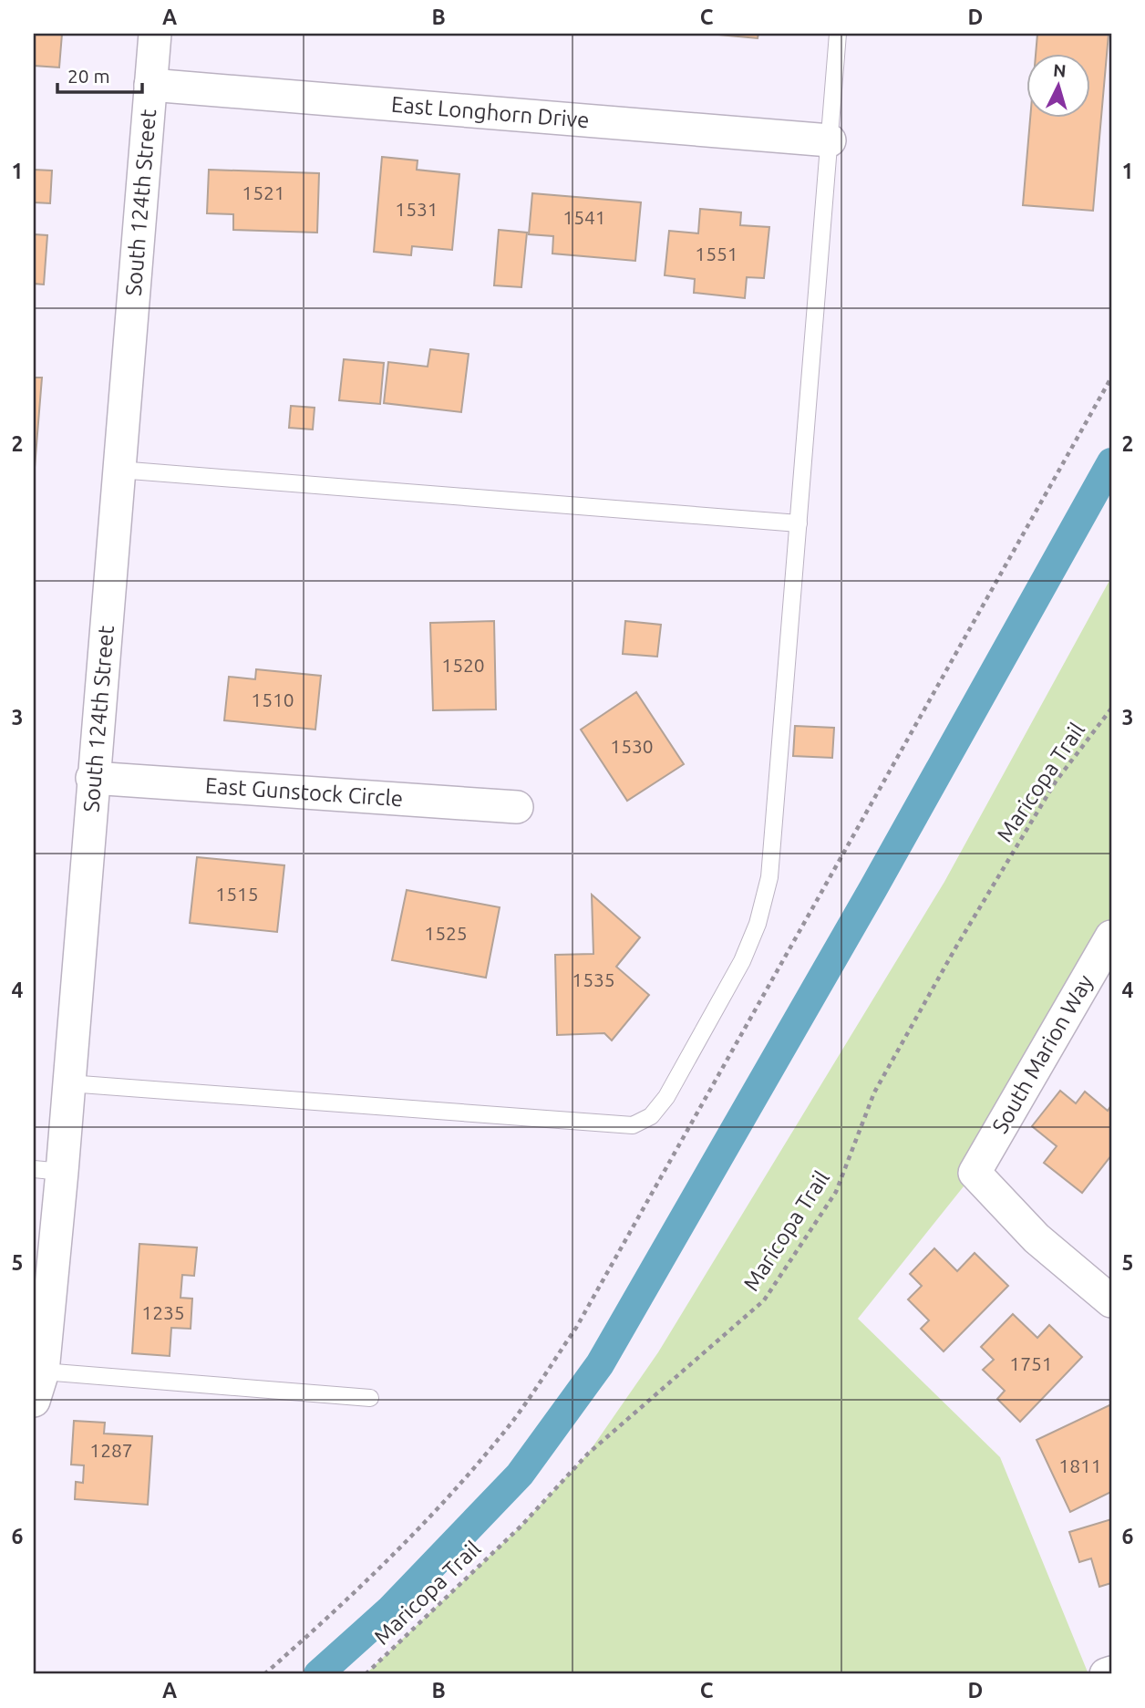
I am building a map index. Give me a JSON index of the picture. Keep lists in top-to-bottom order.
{
  "streets": {
    "street": [
      "East Longhorn Drive",
      "South 124th Street",
      "East Gunstock Circle",
      "South Marion Way"
    ],
    "path": ["Maricopa Trail"]
  },
  "crossings": [
    ["East Longhorn Drive", "South 124th Street"],
    ["South 124th Street", "East Gunstock Circle"]
  ],
  "house_numbers": [
    "1521",
    "1531",
    "1541",
    "1551",
    "1520",
    "1510",
    "1530",
    "1515",
    "1525",
    "1535",
    "1235",
    "1751",
    "1287",
    "1811"
  ],
  "scale_bar": "20 m",
  "north": "top",
  "grid": {
    "columns": [
      "A",
      "B",
      "C",
      "D"
    ],
    "rows": [
      "1",
      "2",
      "3",
      "4",
      "5",
      "6"
    ]
  }
}
